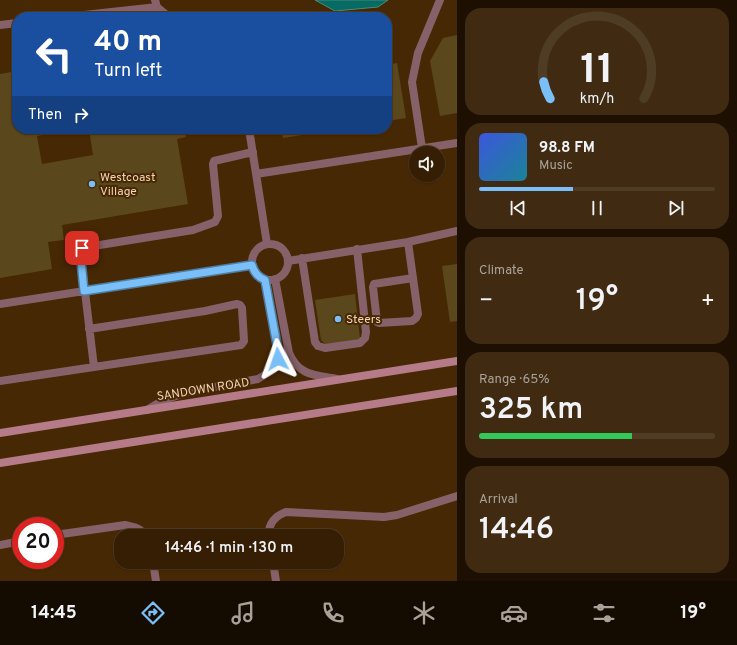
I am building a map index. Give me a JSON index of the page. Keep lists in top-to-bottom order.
{
  "streets": {
    "main road": ["SANDOWN ROAD"]
  },
  "places": ["Westcoast Village", "Steers"],
  "page": {
    "turn": ["40 m", "Turn left"],
    "then": "Then",
    "song": ["98.8 FM", "Music"],
    "tile": [
      "Climate",
      ["Range · 65%", "325 km"],
      ["Arrival", "14:46"]
    ],
    "heat": ["−", "19°", "+"],
    "limit": "20",
    "trip": "14:46 · 1 min · 130 m",
    "tabs": ["14:45", "19°"],
    "gauge": ["11", "km/h"]
  }
}
